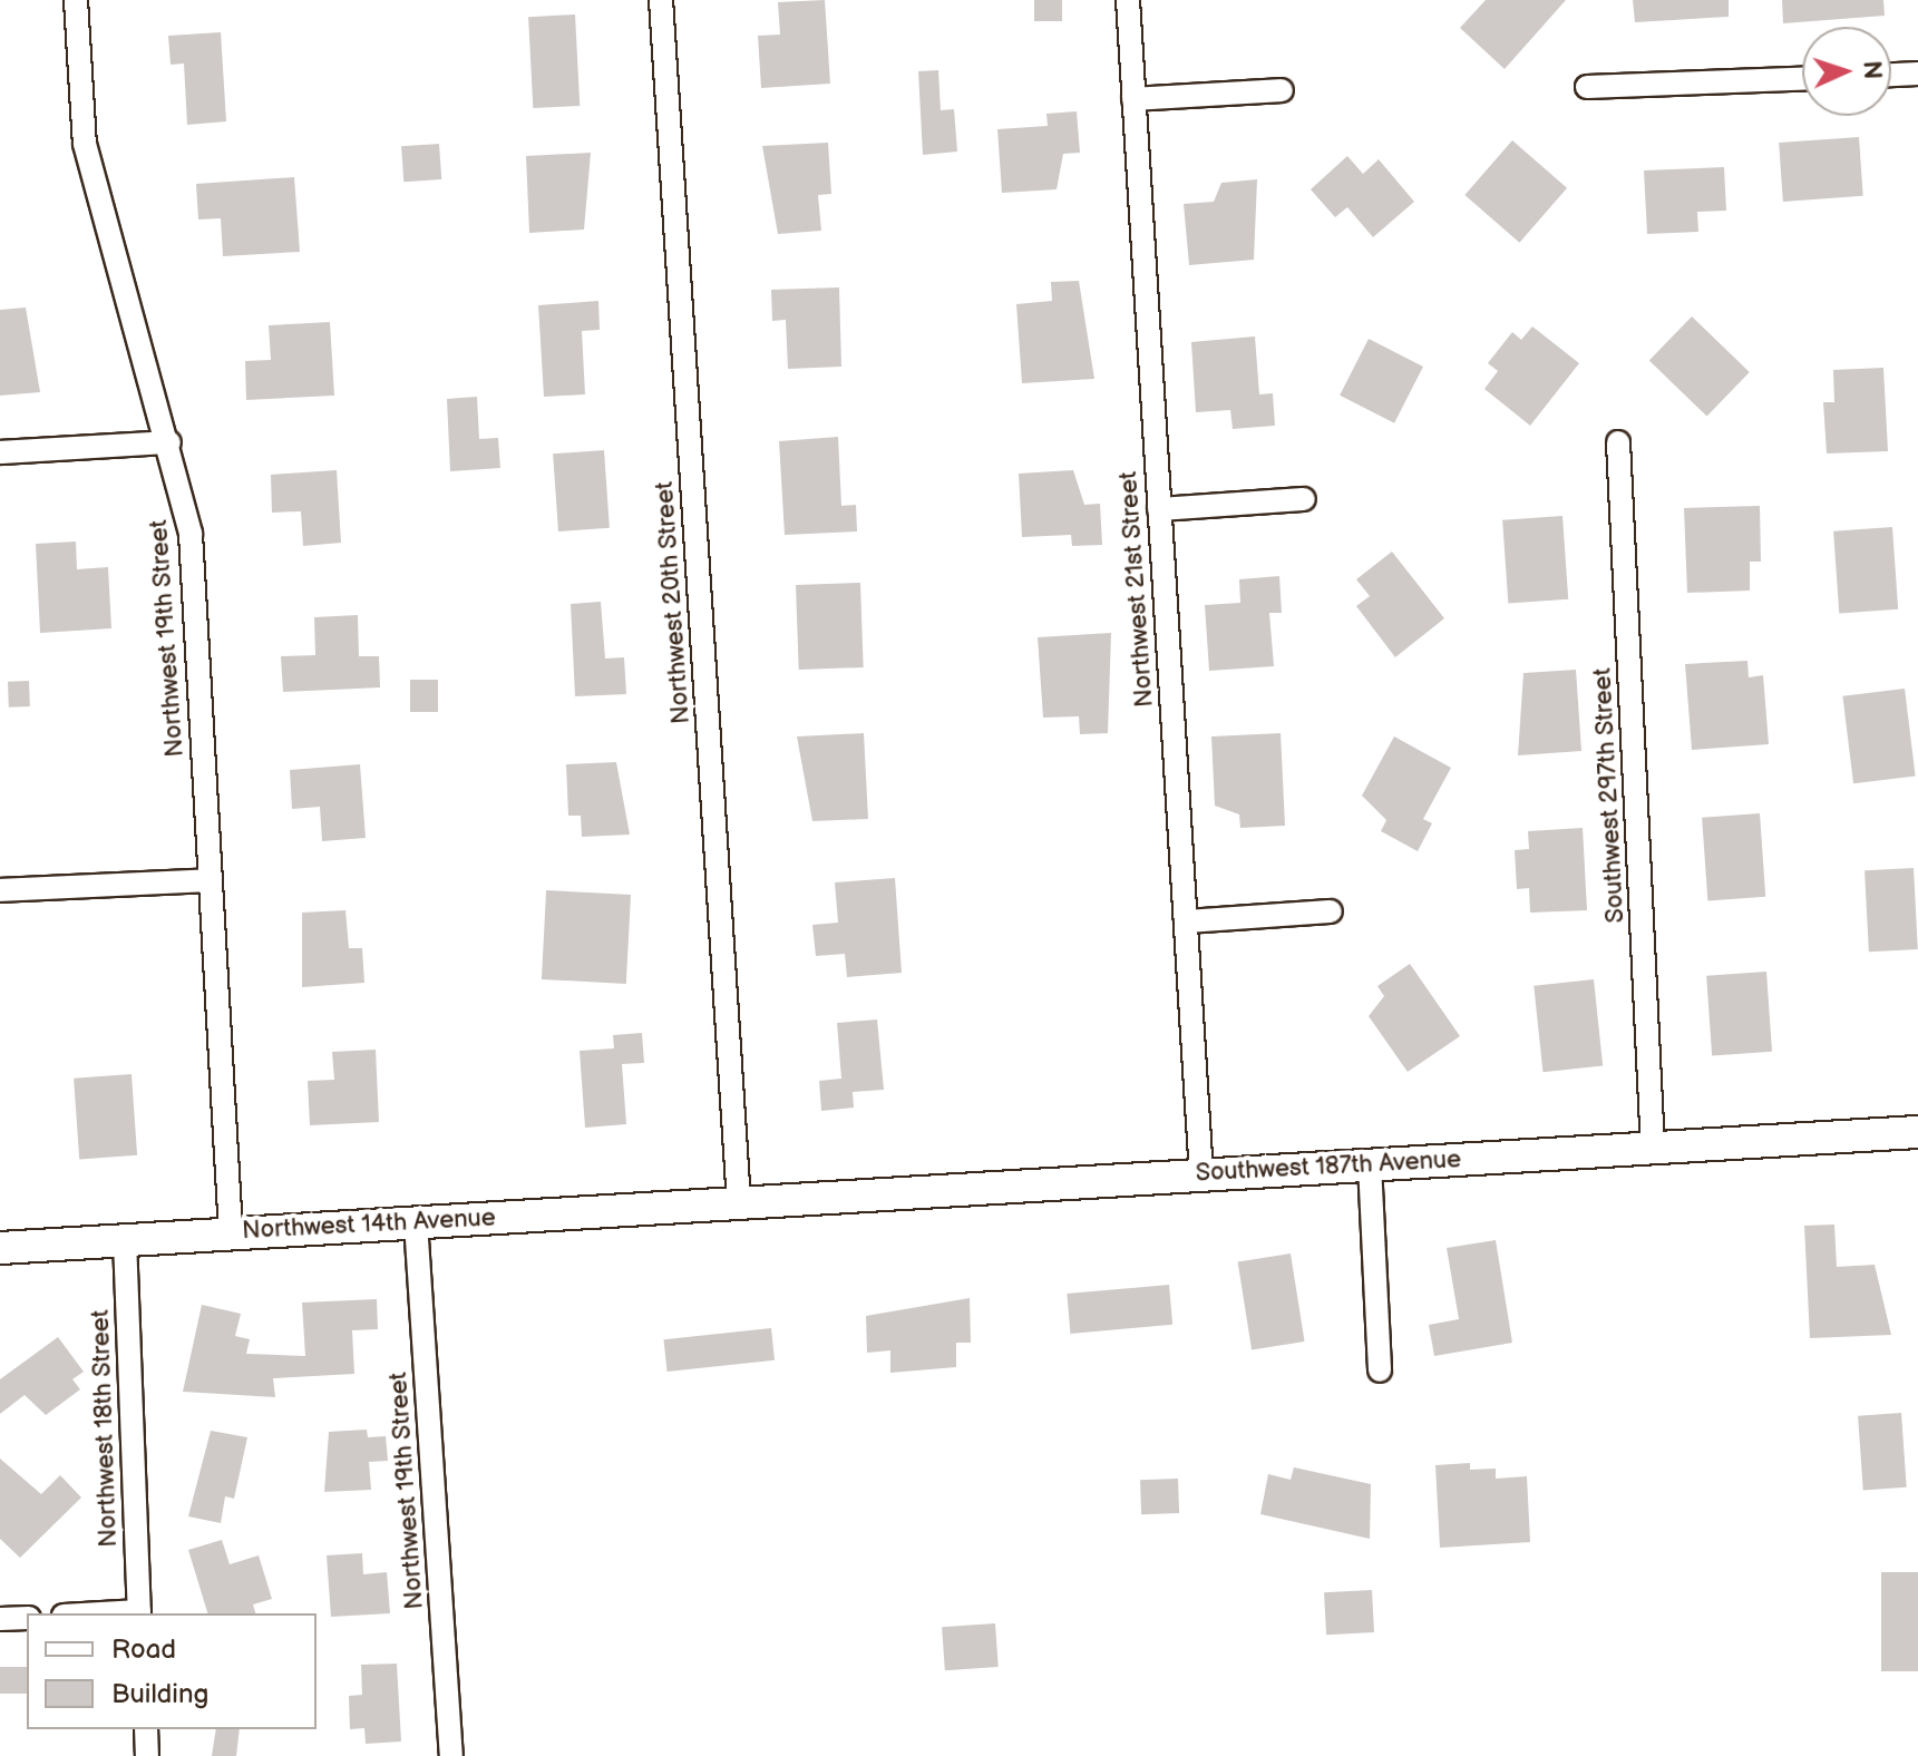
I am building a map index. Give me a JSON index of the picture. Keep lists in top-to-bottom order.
{
  "streets": {
    "street": [
      "Northwest 21st Street",
      "Northwest 20th Street",
      "Northwest 19th Street",
      "Southwest 297th Street",
      "Southwest 187th Avenue",
      "Northwest 14th Avenue",
      "Northwest 18th Street"
    ]
  },
  "crossings": [
    ["Northwest 21st Street", "Southwest 187th Avenue"],
    ["Northwest 20th Street", "Southwest 187th Avenue"],
    ["Northwest 20th Street", "Northwest 14th Avenue"],
    ["Northwest 19th Street", "Northwest 14th Avenue"],
    ["Southwest 297th Street", "Southwest 187th Avenue"],
    ["Southwest 187th Avenue", "Northwest 14th Avenue"],
    ["Northwest 14th Avenue", "Northwest 18th Street"]
  ],
  "legend": ["Road", "Building"],
  "north": "right"
}
